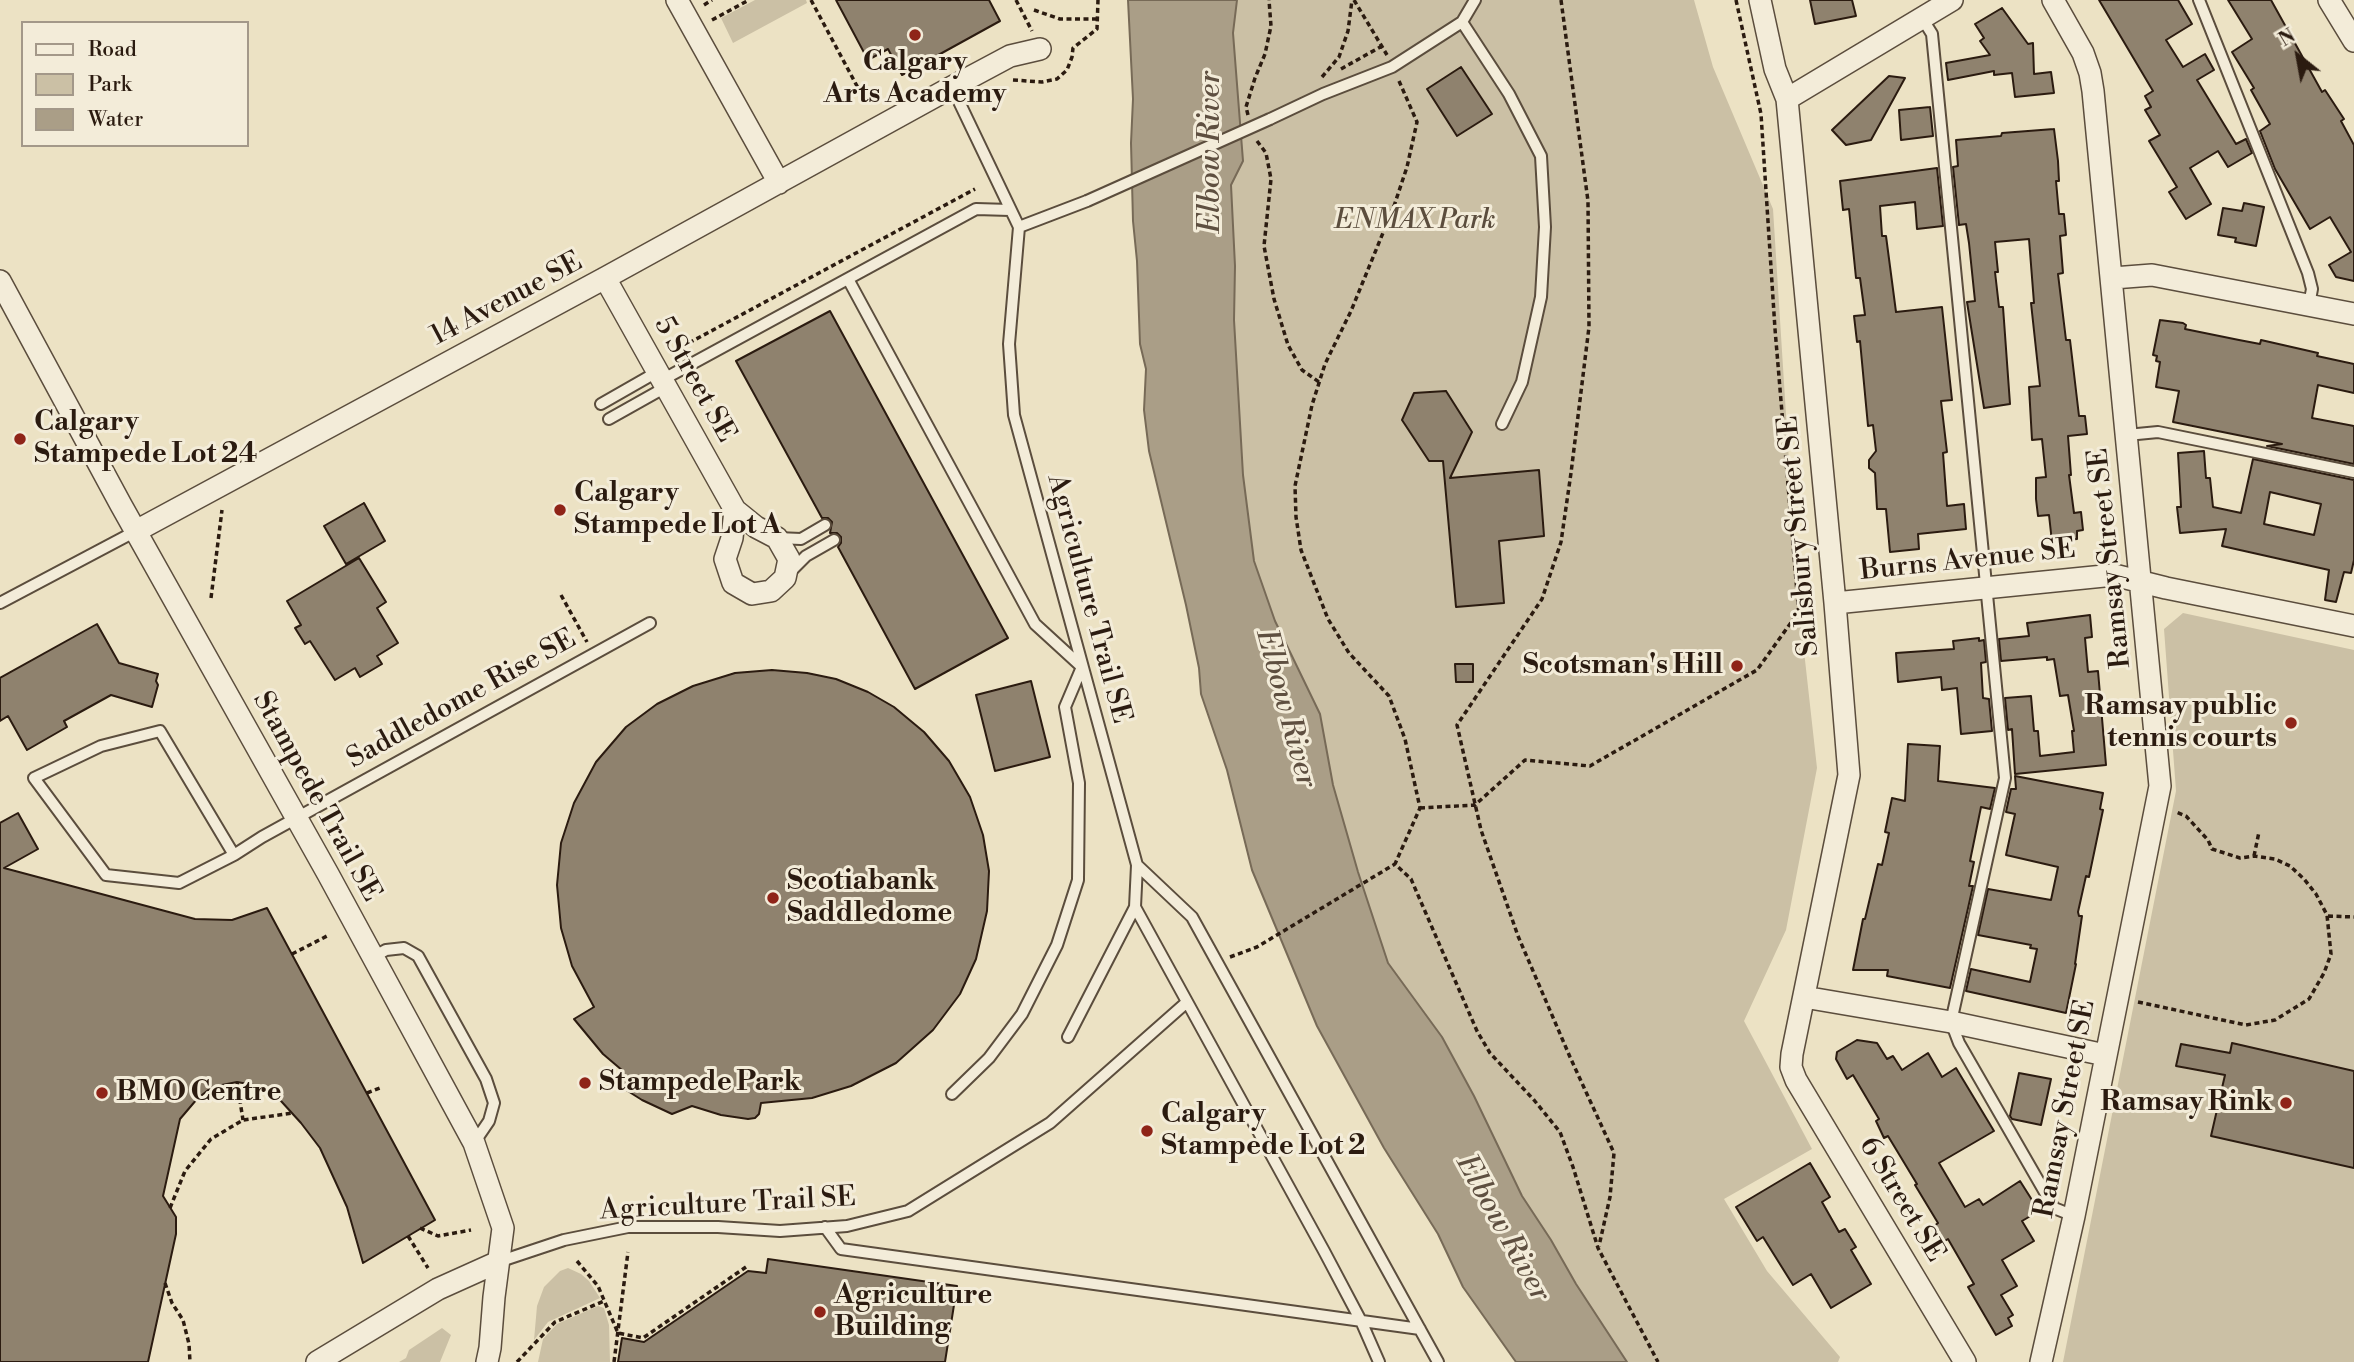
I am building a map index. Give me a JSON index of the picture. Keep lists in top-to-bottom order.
{
  "streets": {
    "street": [
      "14 Avenue SE",
      "5 Street SE",
      "Salisbury Street SE",
      "Ramsay Street SE",
      "Burns Avenue SE",
      "Stampede Trail SE",
      "6 Street SE"
    ],
    "lane": ["Agriculture Trail SE", "Saddledome Rise SE"]
  },
  "crossings": [
    ["14 Avenue SE", "5 Street SE"],
    ["14 Avenue SE", "Stampede Trail SE"],
    ["Salisbury Street SE", "Burns Avenue SE"],
    ["Salisbury Street SE", "6 Street SE"],
    ["Ramsay Street SE", "Burns Avenue SE"],
    ["Agriculture Trail SE", "Stampede Trail SE"],
    ["Saddledome Rise SE", "Stampede Trail SE"]
  ],
  "water": ["Elbow River"],
  "parks": ["ENMAX Park"],
  "places": [
    "Calgary Arts Academy",
    "Calgary Stampede Lot 24",
    "Calgary Stampede Lot A",
    "Scotsman's Hill",
    "Ramsay public tennis courts",
    "Scotiabank Saddledome",
    "Stampede Park",
    "BMO Centre",
    "Ramsay Rink",
    "Calgary Stampede Lot 2",
    "Agriculture Building"
  ],
  "legend": ["Road", "Park", "Water"],
  "north": "top left"
}
